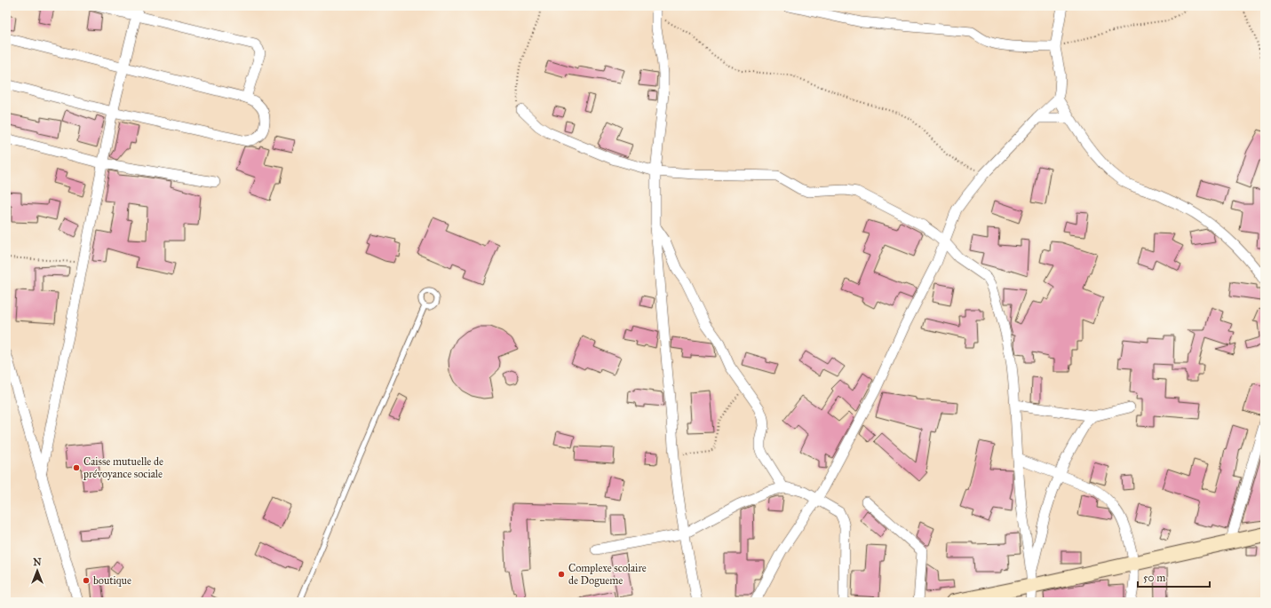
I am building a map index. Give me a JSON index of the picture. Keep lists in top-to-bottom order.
{
  "places": ["Caisse mutuelle de prévoyance sociale", "Complexe scolaire de Dogueme", "boutique"],
  "scale_bar": "50 m",
  "north": "top"
}
